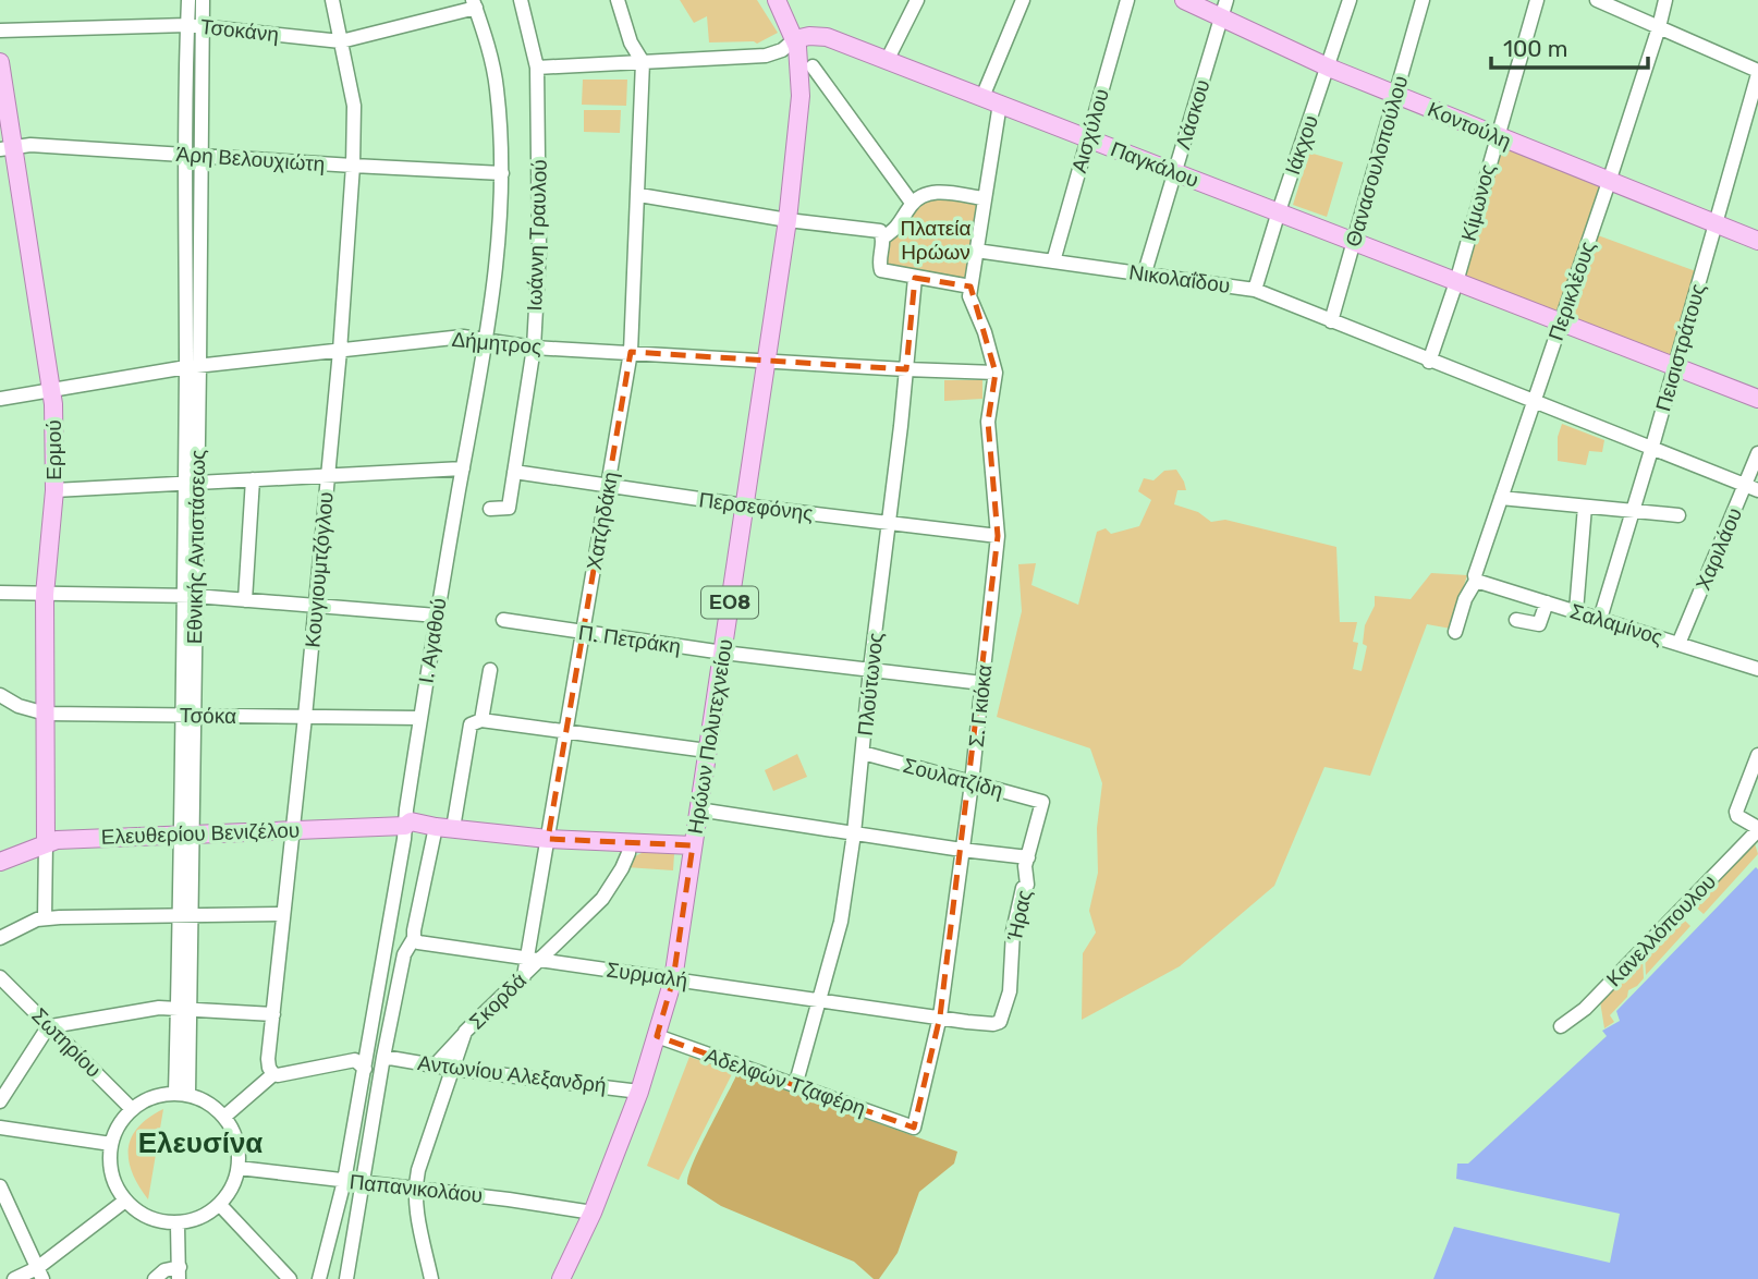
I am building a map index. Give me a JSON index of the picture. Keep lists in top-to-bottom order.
{
  "streets": {
    "main road": [
      "Κοντούλη",
      "Παγκάλου",
      "Ερμού",
      "ΕΟ8",
      "Ηρώων Πολυτεχνείου",
      "Ελευθερίου Βενιζέλου"
    ],
    "street": [
      "Τσοκάνη",
      "Λάσκου",
      "Αισχύλου",
      "Ιάκχου",
      "Άρη Βελουχιώτη",
      "Θανασουλοπούλου",
      "Κίμωνος",
      "Ιωάννη Τραυλού",
      "Νικολαΐδου",
      "Περικλέους",
      "Δήμητρος",
      "Πεισιστράτους",
      "Περσεφόνης",
      "Χατζηδάκη",
      "Εθνικής Αντιστάσεως",
      "Χαριλάου",
      "Κουγιουμτζόγλου",
      "Σαλαμίνος",
      "Π. Πετράκη",
      "Ι. Αγαθού",
      "Πλούτωνος",
      "Σ. Γκιόκα",
      "Τσόκα",
      "Σουλατζίδη",
      "Ήρας",
      "Κανελλόπουλου",
      "Συρμαλή",
      "Σκορδά",
      "Σωτηρίου",
      "Αντωνίου Αλεξανδρή",
      "Αδελφών Τζαφέρη",
      "Παπανικολάου"
    ]
  },
  "crossings": [
    ["Τσοκάνη", "Εθνικής Αντιστάσεως"],
    ["Τσοκάνη", "Κουγιουμτζόγλου"],
    ["Τσοκάνη", "Ι. Αγαθού"],
    ["Λάσκου", "Κοντούλη"],
    ["Λάσκου", "Παγκάλου"],
    ["Λάσκου", "Νικολαΐδου"],
    ["Κοντούλη", "Ιάκχου"],
    ["Κοντούλη", "Θανασουλοπούλου"],
    ["Κοντούλη", "Κίμωνος"],
    ["Κοντούλη", "Περικλέους"],
    ["Κοντούλη", "Πεισιστράτους"],
    ["Αισχύλου", "Παγκάλου"],
    ["Αισχύλου", "Νικολαΐδου"],
    ["Ιάκχου", "Παγκάλου"],
    ["Ιάκχου", "Νικολαΐδου"],
    ["Άρη Βελουχιώτη", "Ερμού"],
    ["Άρη Βελουχιώτη", "Εθνικής Αντιστάσεως"],
    ["Άρη Βελουχιώτη", "Κουγιουμτζόγλου"],
    ["Άρη Βελουχιώτη", "Ι. Αγαθού"],
    ["Θανασουλοπούλου", "Παγκάλου"],
    ["Θανασουλοπούλου", "Νικολαΐδου"],
    ["Παγκάλου", "Κίμωνος"],
    ["Παγκάλου", "Ιωάννη Τραυλού"],
    ["Παγκάλου", "Περικλέους"],
    ["Παγκάλου", "Πεισιστράτους"],
    ["Παγκάλου", "Χατζηδάκη"],
    ["Παγκάλου", "ΕΟ8"],
    ["Παγκάλου", "Ηρώων Πολυτεχνείου"],
    ["Κίμωνος", "Νικολαΐδου"],
    ["Ιωάννη Τραυλού", "Δήμητρος"],
    ["Ιωάννη Τραυλού", "Περσεφόνης"],
    ["Νικολαΐδου", "Περικλέους"],
    ["Νικολαΐδου", "Πεισιστράτους"],
    ["Νικολαΐδου", "Χαριλάου"],
    ["Περικλέους", "Σαλαμίνος"],
    ["Δήμητρος", "Ερμού"],
    ["Δήμητρος", "Χατζηδάκη"],
    ["Δήμητρος", "Εθνικής Αντιστάσεως"],
    ["Δήμητρος", "Κουγιουμτζόγλου"],
    ["Δήμητρος", "Ι. Αγαθού"],
    ["Δήμητρος", "Πλούτωνος"],
    ["Δήμητρος", "Σ. Γκιόκα"],
    ["Δήμητρος", "Ηρώων Πολυτεχνείου"],
    ["Πεισιστράτους", "Σαλαμίνος"],
    ["Ερμού", "Τσόκα"],
    ["Ερμού", "Ελευθερίου Βενιζέλου"],
    ["Περσεφόνης", "Χατζηδάκη"],
    ["Περσεφόνης", "Πλούτωνος"],
    ["Περσεφόνης", "Σ. Γκιόκα"],
    ["Περσεφόνης", "Ηρώων Πολυτεχνείου"],
    ["Χατζηδάκη", "Π. Πετράκη"],
    ["Χατζηδάκη", "Ελευθερίου Βενιζέλου"],
    ["Χατζηδάκη", "Συρμαλή"],
    ["Χατζηδάκη", "Σκορδά"],
    ["Εθνικής Αντιστάσεως", "Τσόκα"],
    ["Εθνικής Αντιστάσεως", "Ελευθερίου Βενιζέλου"],
    ["Εθνικής Αντιστάσεως", "Σωτηρίου"],
    ["Εθνικής Αντιστάσεως", "Παπανικολάου"],
    ["Χαριλάου", "Σαλαμίνος"],
    ["Κουγιουμτζόγλου", "Τσόκα"],
    ["Κουγιουμτζόγλου", "Ελευθερίου Βενιζέλου"],
    ["ΕΟ8", "Ηρώων Πολυτεχνείου"],
    ["Π. Πετράκη", "Πλούτωνος"],
    ["Π. Πετράκη", "Σ. Γκιόκα"],
    ["Π. Πετράκη", "Ηρώων Πολυτεχνείου"],
    ["Ι. Αγαθού", "Τσόκα"],
    ["Ι. Αγαθού", "Ελευθερίου Βενιζέλου"],
    ["Ι. Αγαθού", "Παπανικολάου"],
    ["Πλούτωνος", "Σουλατζίδη"],
    ["Πλούτωνος", "Συρμαλή"],
    ["Πλούτωνος", "Αδελφών Τζαφέρη"],
    ["Σ. Γκιόκα", "Σουλατζίδη"],
    ["Σ. Γκιόκα", "Συρμαλή"],
    ["Σ. Γκιόκα", "Αδελφών Τζαφέρη"],
    ["Ηρώων Πολυτεχνείου", "Ελευθερίου Βενιζέλου"],
    ["Ηρώων Πολυτεχνείου", "Συρμαλή"],
    ["Ηρώων Πολυτεχνείου", "Αντωνίου Αλεξανδρή"],
    ["Ηρώων Πολυτεχνείου", "Αδελφών Τζαφέρη"],
    ["Ηρώων Πολυτεχνείου", "Παπανικολάου"],
    ["Σουλατζίδη", "Ήρας"],
    ["Ελευθερίου Βενιζέλου", "Σκορδά"],
    ["Ήρας", "Συρμαλή"],
    ["Συρμαλή", "Σκορδά"],
    ["Σκορδά", "Αντωνίου Αλεξανδρή"],
    ["Σκορδά", "Παπανικολάου"],
    ["Σωτηρίου", "Παπανικολάου"]
  ],
  "districts": ["Ελευσίνα"],
  "parks": ["Πλατεία Ηρώων"],
  "scale_bar": "100 m"
}
